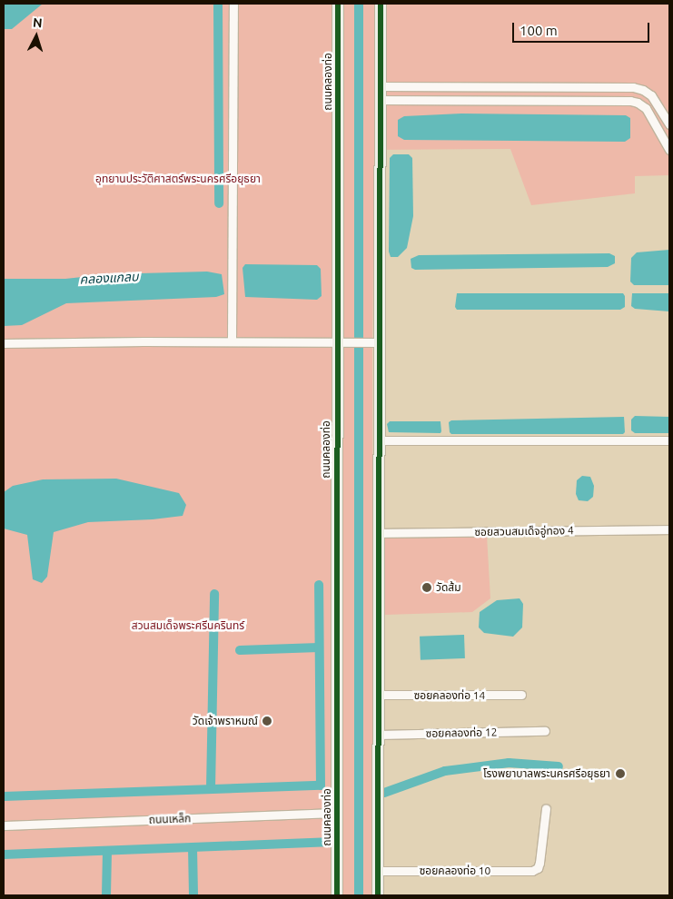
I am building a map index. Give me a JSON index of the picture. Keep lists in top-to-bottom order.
{
  "streets": {
    "street": [
      "ถนนคลองท่อ",
      "ซอยสวนสมเด็จอู่ทอง 4",
      "ซอยคลองท่อ 14",
      "ซอยคลองท่อ 12",
      "ถนนเหล็ก",
      "ซอยคลองท่อ 10"
    ]
  },
  "crossings": [
    ["ถนนคลองท่อ", "ถนนเหล็ก"]
  ],
  "water": ["คลองแกลบ"],
  "parks": ["อุทยานประวัติศาสตร์พระนครศรีอยุธยา", "สวนสมเด็จพระศรีนครินทร์"],
  "places": ["วัดส้ม", "วัดเจ้าพราหมณ์", "โรงพยาบาลพระนครศรีอยุธยา"],
  "scale_bar": "100 m",
  "north": "top"
}
